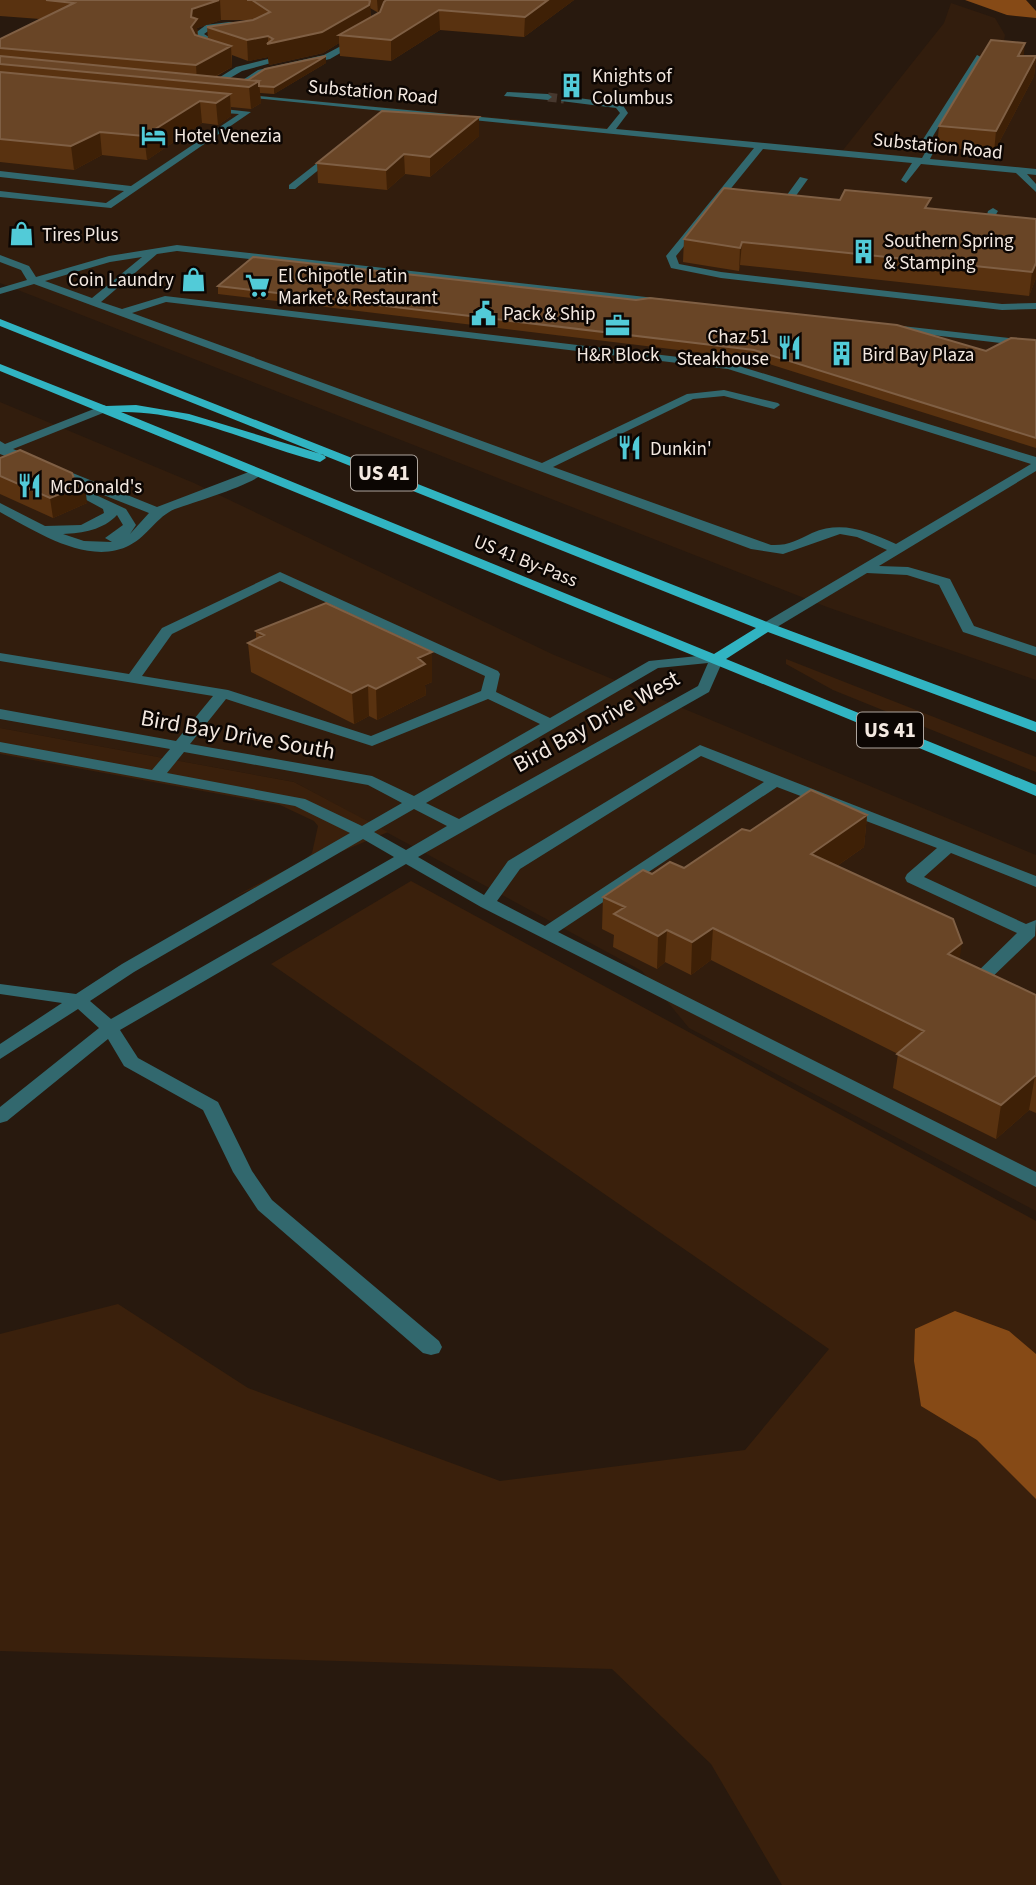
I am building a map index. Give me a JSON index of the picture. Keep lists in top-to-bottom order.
{
  "streets": {
    "main road": ["US 41", "US 41 By-Pass"],
    "street": ["Substation Road", "Bird Bay Drive West", "Bird Bay Drive South"]
  },
  "crossings": [
    ["US 41 By-Pass", "Bird Bay Drive West"],
    ["Bird Bay Drive West", "Bird Bay Drive South"]
  ],
  "places": {
    "building": ["Knights of Columbus", "Southern Spring & Stamping", "Bird Bay Plaza"],
    "hotel": ["Hotel Venezia"],
    "shop": ["Tires Plus", "Coin Laundry"],
    "supermarket": ["El Chipotle Latin Market & Restaurant"],
    "public building": ["Pack & Ship"],
    "office": ["H&R Block"],
    "restaurant": ["Chaz 51 Steakhouse", "Dunkin'", "McDonald's"]
  }
}
